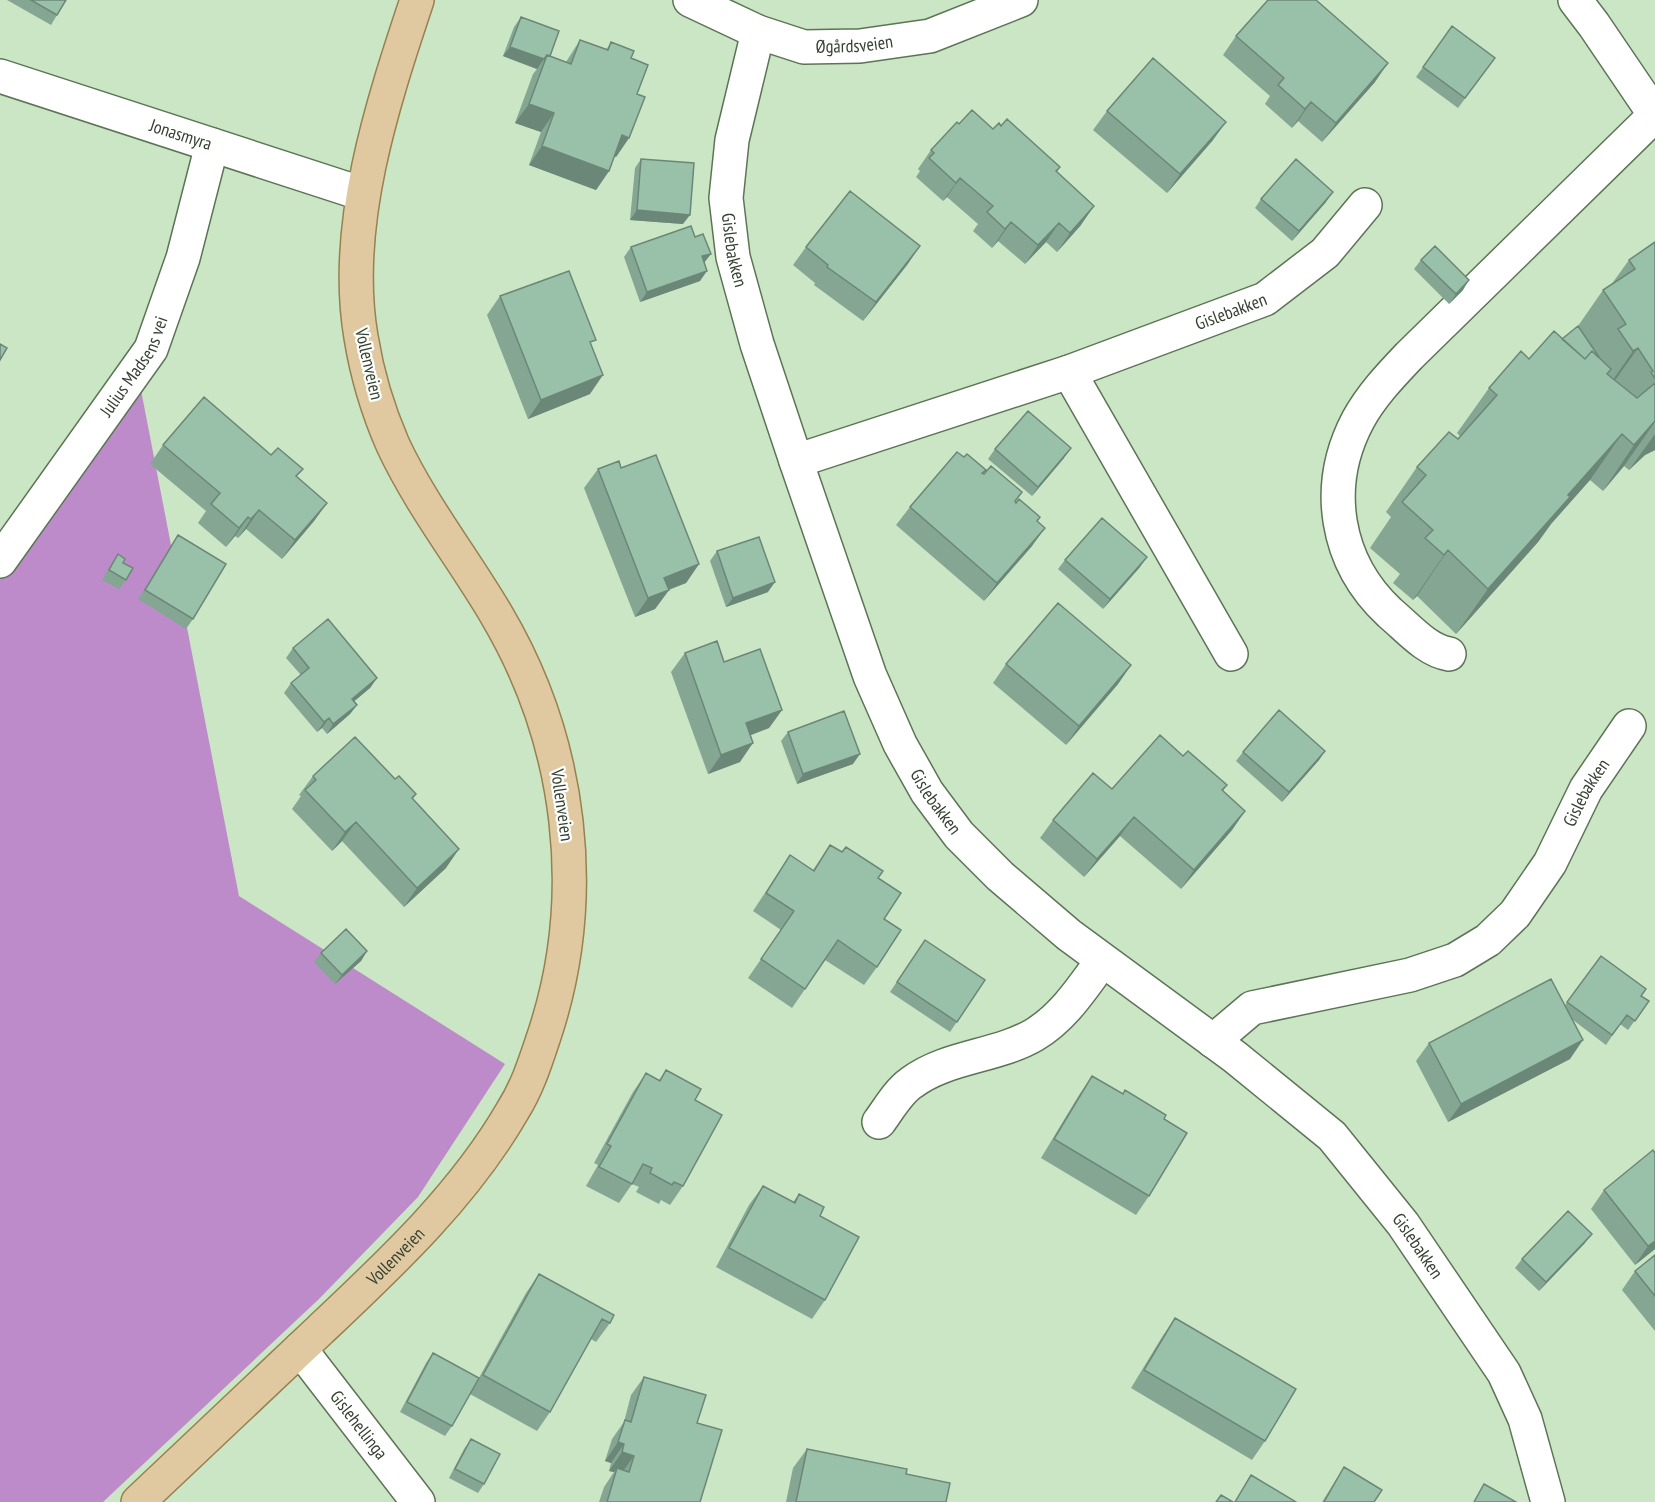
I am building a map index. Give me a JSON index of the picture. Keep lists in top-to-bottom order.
{
  "streets": {
    "main road": ["Vollenveien"],
    "street": [
      "Øgårdsveien",
      "Jonasmyra",
      "Gislebakken",
      "Julius Madsens vei",
      "Gislehellinga"
    ]
  },
  "crossings": [
    ["Øgårdsveien", "Gislebakken"],
    ["Jonasmyra", "Vollenveien"],
    ["Jonasmyra", "Julius Madsens vei"],
    ["Vollenveien", "Gislehellinga"]
  ]
}
